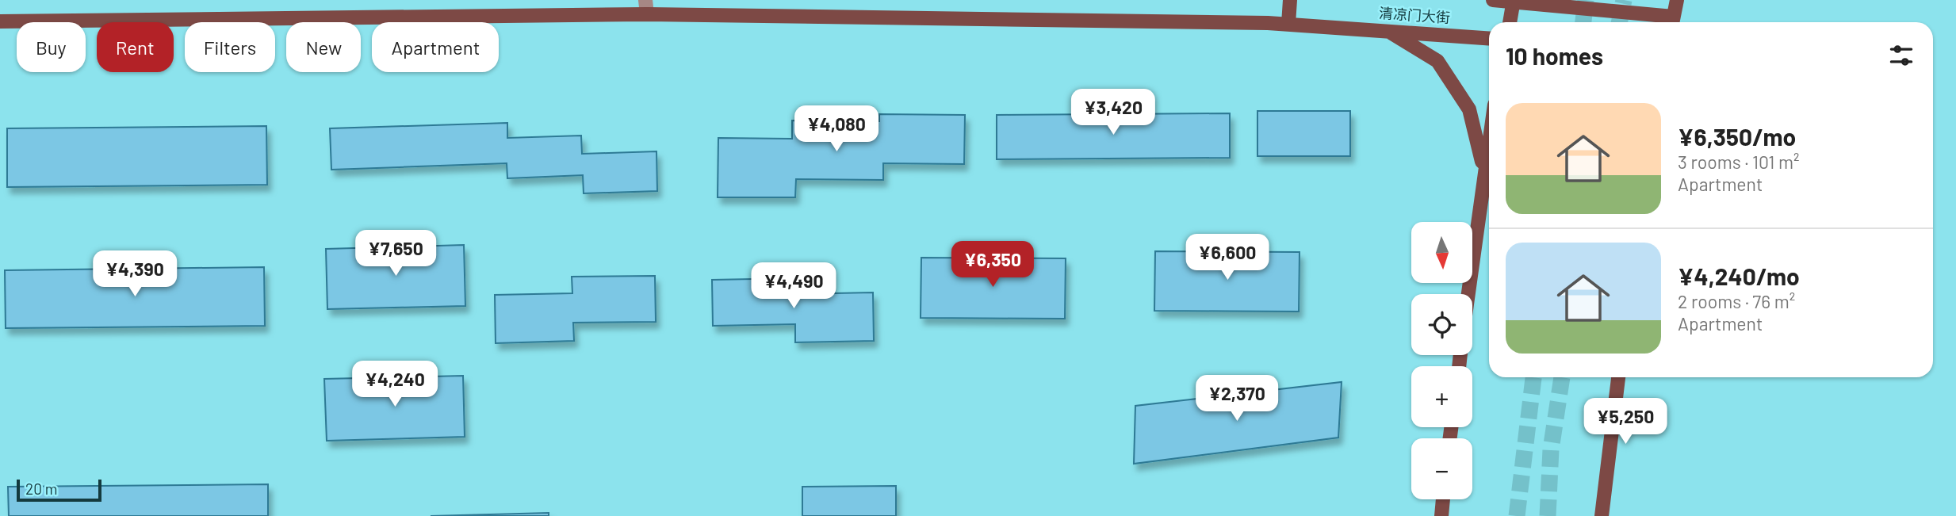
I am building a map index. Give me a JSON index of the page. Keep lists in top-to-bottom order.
{
  "streets": {
    "main road": ["清凉门大街"]
  },
  "scale_bar": "20 m",
  "north": "bottom",
  "page": {
    "chip": [
      "Buy",
      "Rent",
      "Filters",
      "New",
      "Apartment"
    ],
    "heading": "10 homes",
    "price": [
      "¥3,420",
      "¥4,080",
      "¥7,650",
      "¥6,600",
      "¥6,350",
      "¥4,390",
      "¥4,490",
      "¥4,240",
      "¥2,370",
      "¥5,250"
    ],
    "list": [
      {
        "name": "¥6,350/mo",
        "note": "3 rooms · 101 m² · Apartment"
      },
      {
        "name": "¥4,240/mo",
        "note": "2 rooms · 76 m² · Apartment"
      }
    ],
    "map_buttons": ["+", "−"],
    "scale": "20 m"
  }
}
